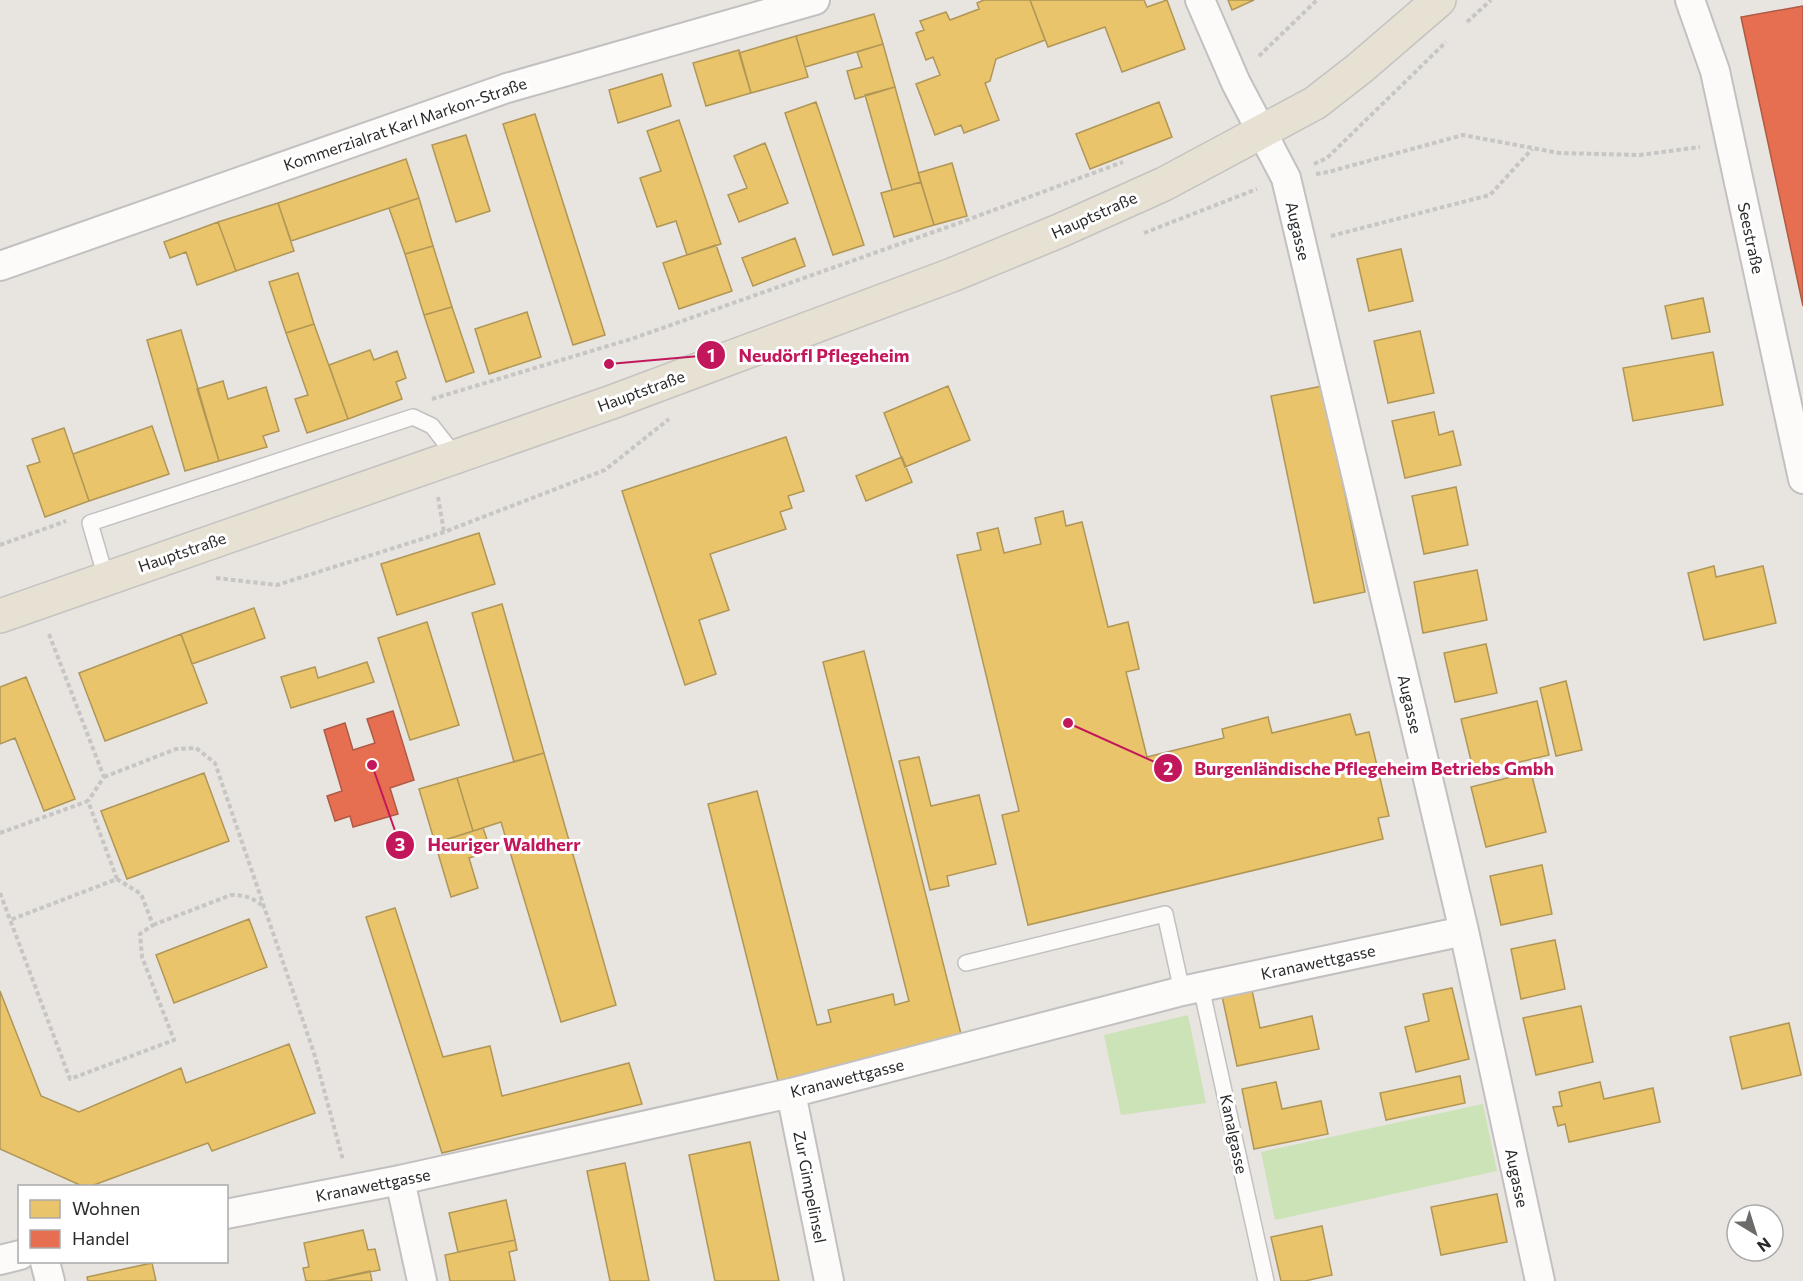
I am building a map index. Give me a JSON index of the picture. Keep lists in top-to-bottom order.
{
  "streets": {
    "main road": ["Hauptstraße"],
    "street": [
      "Kommerzialrat Karl Markon-Straße",
      "Augasse",
      "Seestraße",
      "Kranawettgasse",
      "Zur Gimpelinsel"
    ],
    "lane": ["Kanalgasse"]
  },
  "crossings": [
    ["Hauptstraße", "Augasse"],
    ["Augasse", "Kranawettgasse"],
    ["Kranawettgasse", "Kanalgasse"],
    ["Kranawettgasse", "Zur Gimpelinsel"]
  ],
  "places": ["Neudörfl Pflegeheim", "Burgenländische Pflegeheim Betriebs Gmbh", "Heuriger Waldherr"],
  "legend": ["Wohnen", "Handel"],
  "north": "bottom right"
}
